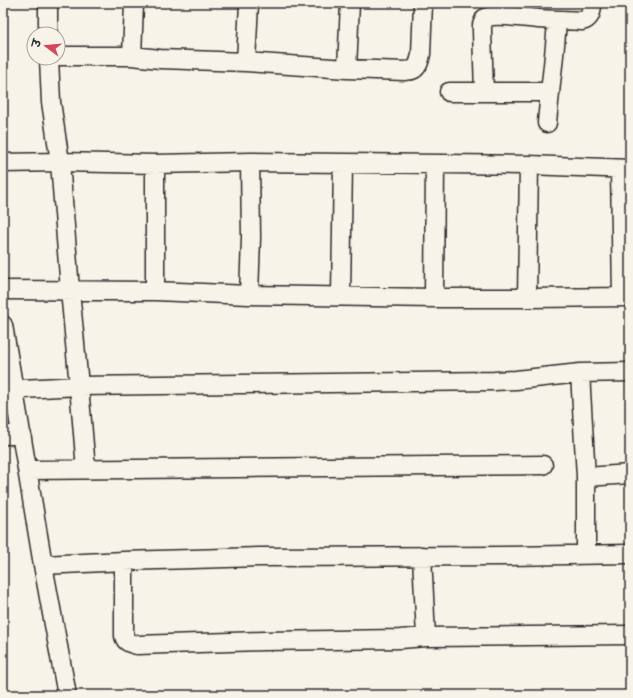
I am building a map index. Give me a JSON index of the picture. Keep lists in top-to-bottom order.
{
  "north": "left"
}
